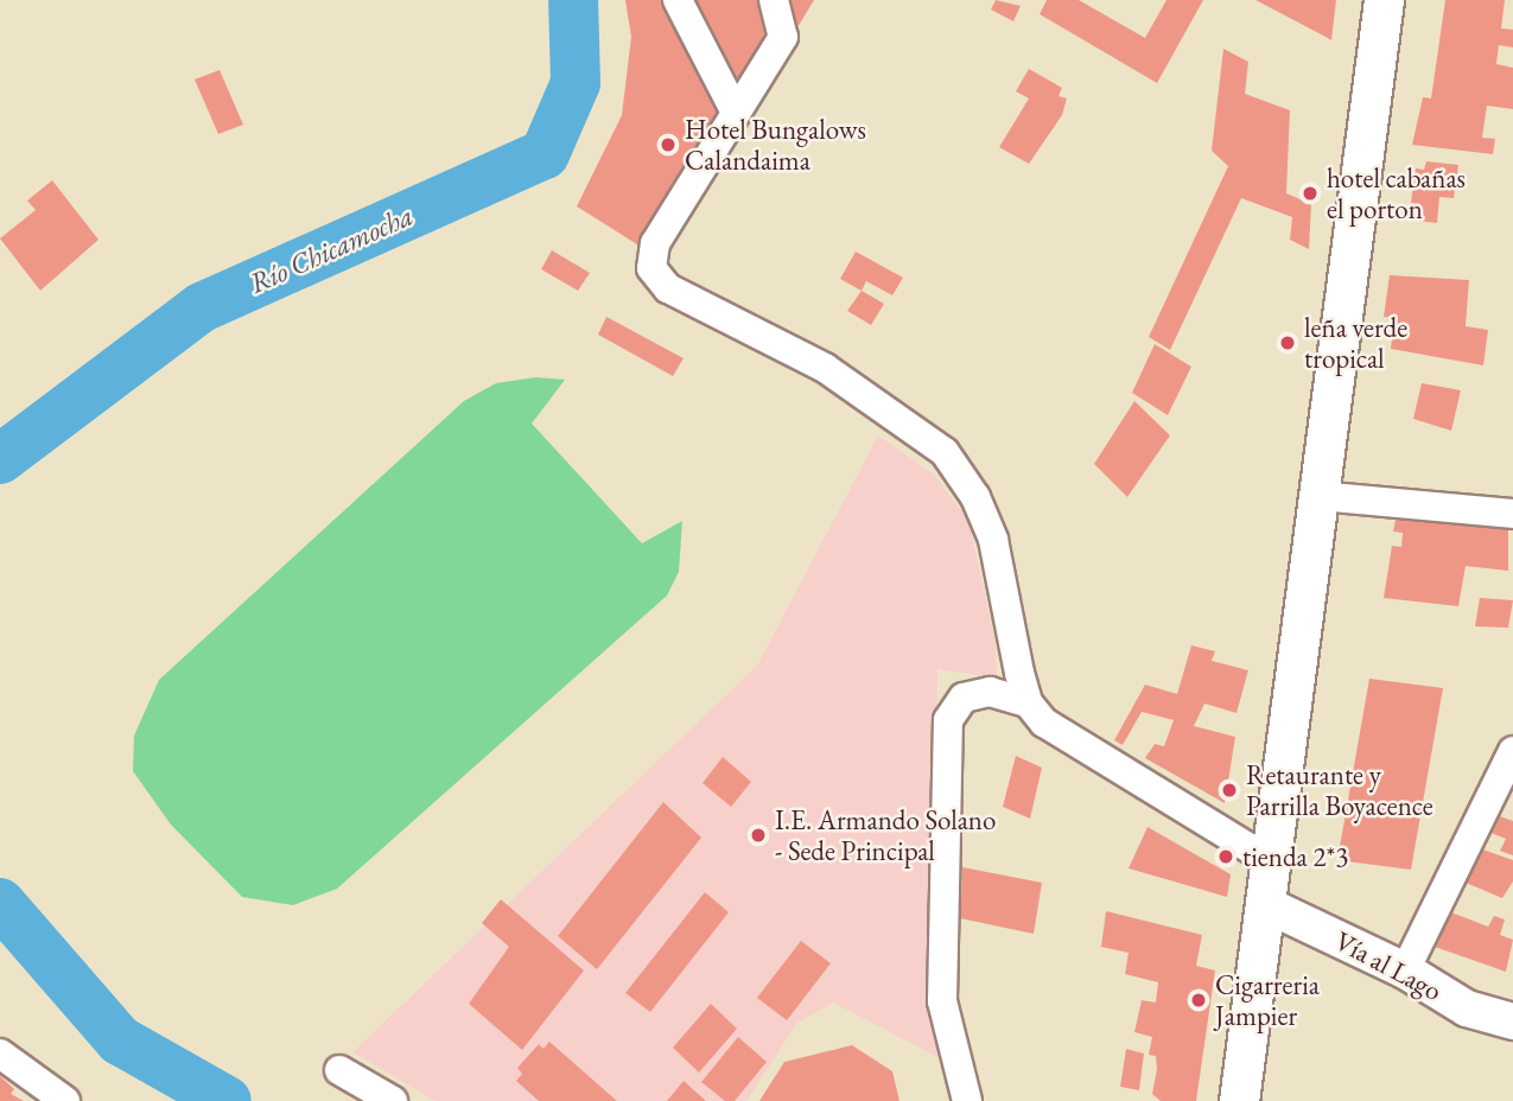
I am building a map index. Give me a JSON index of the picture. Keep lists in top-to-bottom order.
{
  "streets": {
    "street": ["Vía al Lago"]
  },
  "water": ["Río Chicamocha"],
  "places": [
    "Hotel Bungalows Calandaima",
    "hotel cabañas el porton",
    "leña verde tropical",
    "Retaurante y Parrilla Boyacence",
    "I.E. Armando Solano - Sede Principal",
    "tienda 2*3",
    "Cigarreria Jampier"
  ]
}
